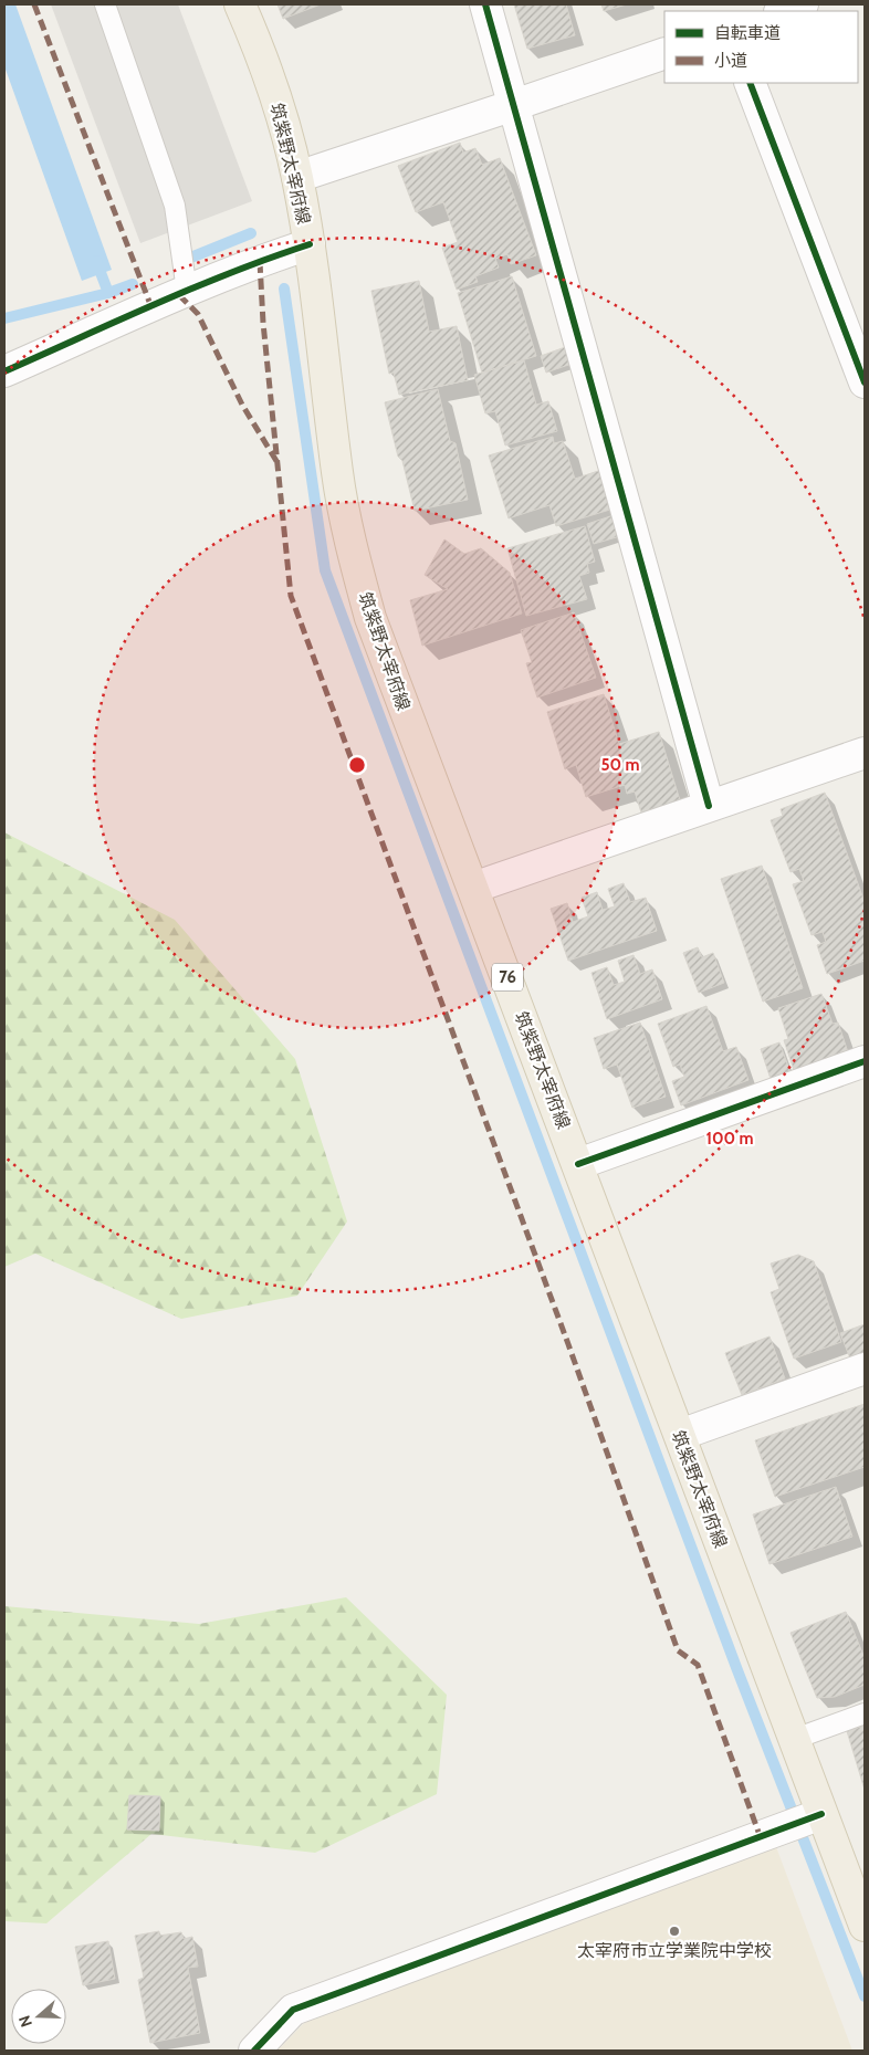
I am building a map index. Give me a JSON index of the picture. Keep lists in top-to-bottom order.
{
  "streets": {
    "main road": ["筑紫野太宰府線", "76"]
  },
  "places": ["太宰府市立学業院中学校"],
  "legend": ["自転車道", "小道"],
  "north": "left",
  "rings": ["50 m", "100 m"]
}
